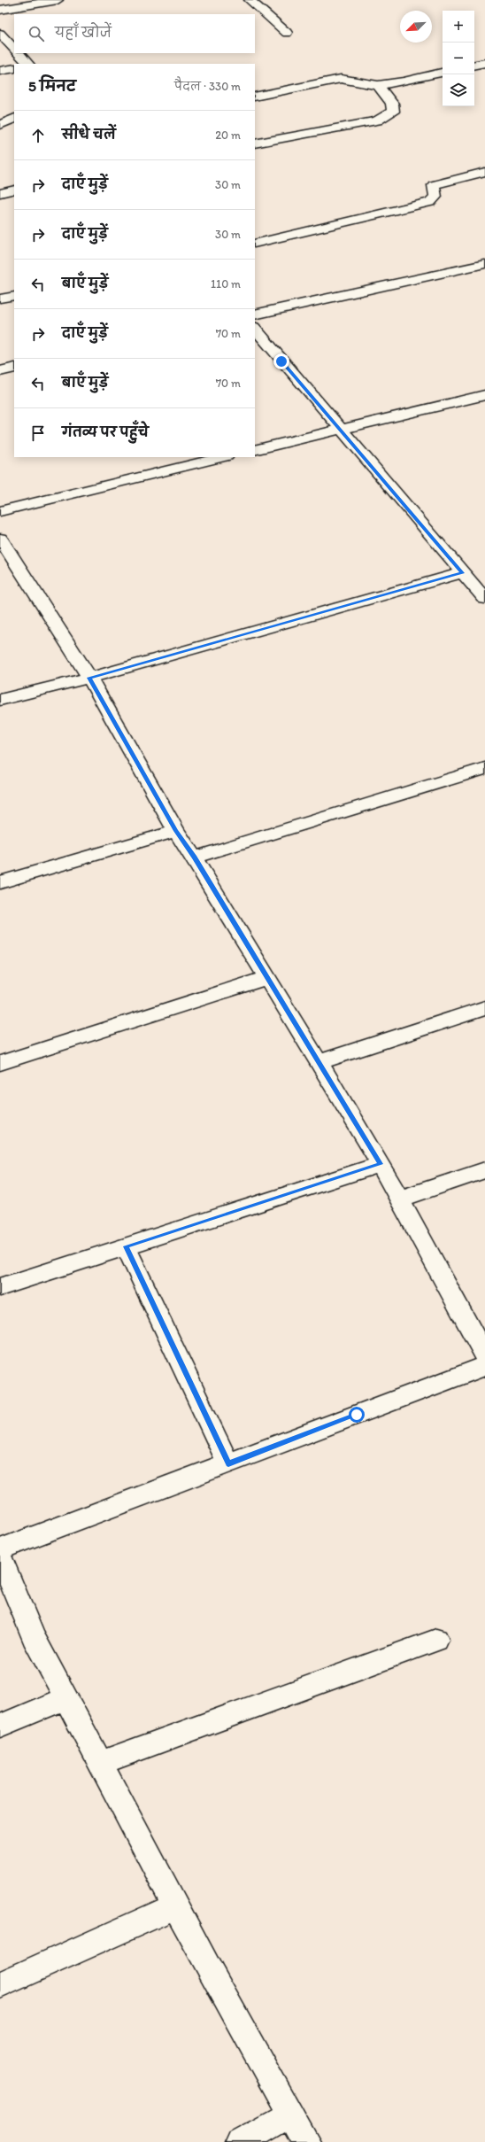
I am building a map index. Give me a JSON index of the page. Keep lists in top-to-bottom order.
{
  "north": "bottom left",
  "page": {
    "map_buttons": ["+", "−"],
    "search": "यहाँ खोजें",
    "heading": ["5 मिनट", "पैदल · 330 m"],
    "list": [
      ["सीधे चलें", "20 m"],
      ["दाएँ मुड़ें", "30 m"],
      ["दाएँ मुड़ें", "30 m"],
      ["बाएँ मुड़ें", "110 m"],
      ["दाएँ मुड़ें", "70 m"],
      ["बाएँ मुड़ें", "70 m"],
      "गंतव्य पर पहुँचे"
    ]
  }
}
